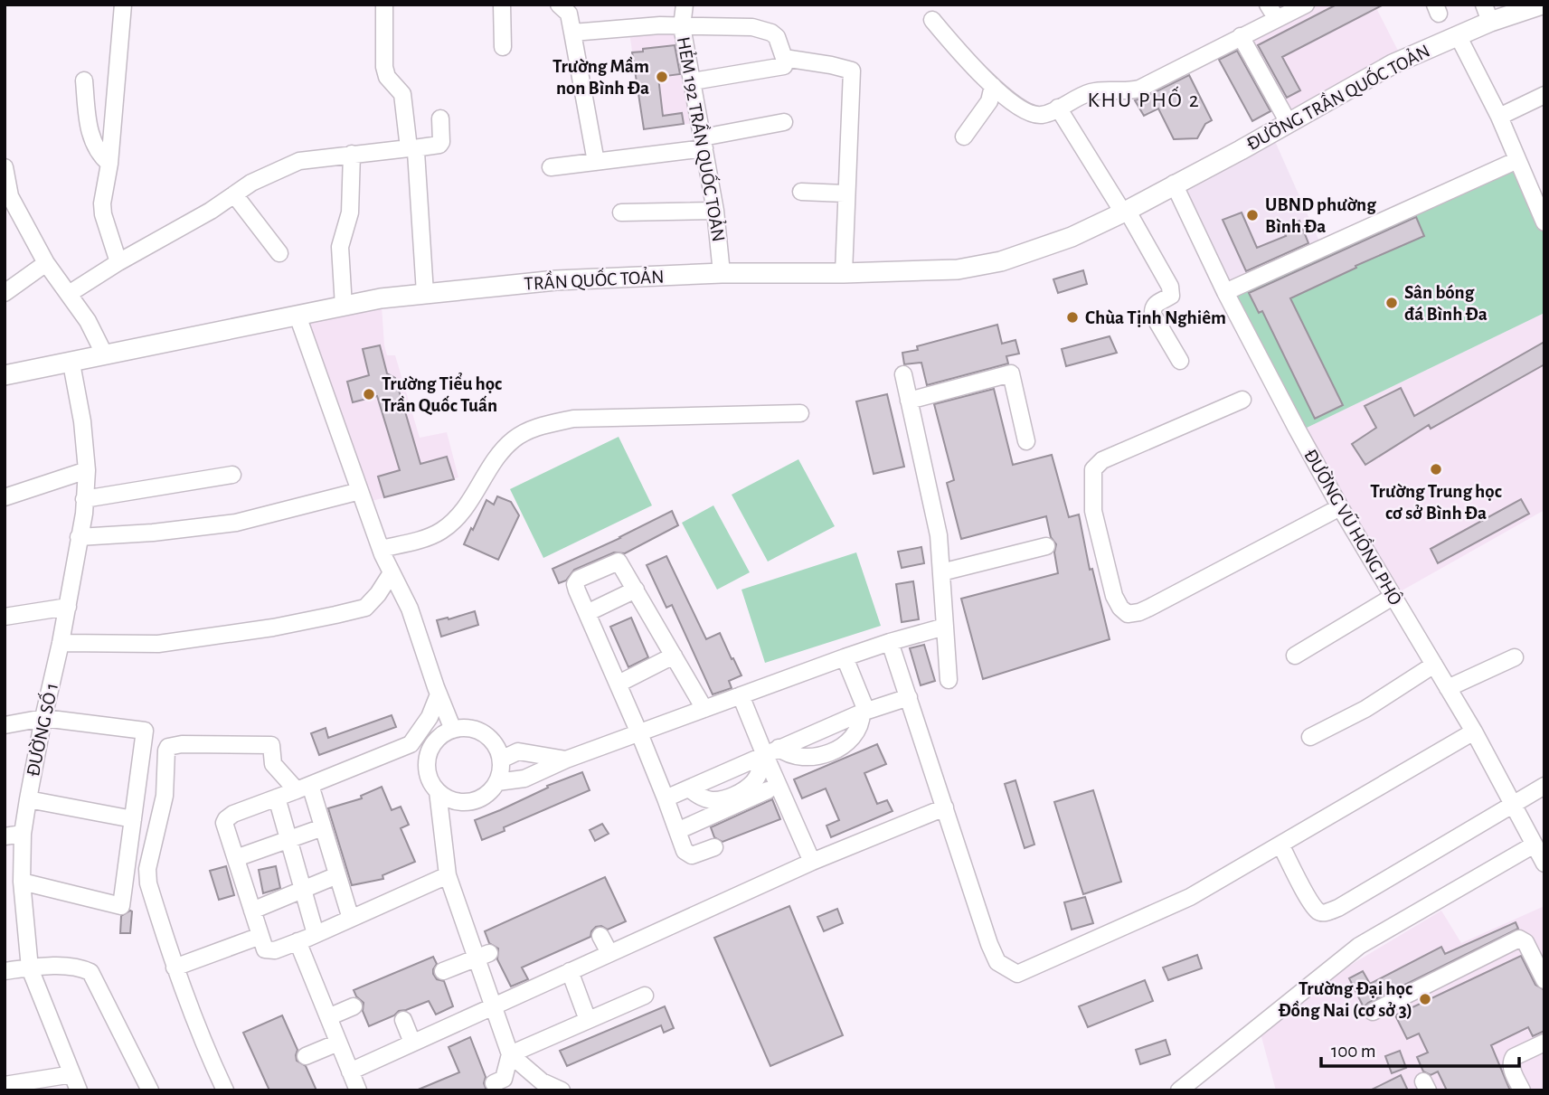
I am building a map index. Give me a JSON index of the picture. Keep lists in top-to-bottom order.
{
  "streets": {
    "main road": ["ĐƯỜNG TRẦN QUỐC TOẢN", "TRẦN QUỐC TOẢN"],
    "street": ["HẺM 192 TRẦN QUỐC TOẢN", "ĐƯỜNG VŨ HỒNG PHÔ", "ĐƯỜNG SỐ 1"]
  },
  "crossings": [
    ["ĐƯỜNG TRẦN QUỐC TOẢN", "TRẦN QUỐC TOẢN"],
    ["ĐƯỜNG TRẦN QUỐC TOẢN", "ĐƯỜNG VŨ HỒNG PHÔ"],
    ["HẺM 192 TRẦN QUỐC TOẢN", "TRẦN QUỐC TOẢN"],
    ["TRẦN QUỐC TOẢN", "ĐƯỜNG VŨ HỒNG PHÔ"],
    ["TRẦN QUỐC TOẢN", "ĐƯỜNG SỐ 1"]
  ],
  "districts": ["KHU PHỐ 2"],
  "places": [
    "Trường Mầm non Bình Đa",
    "UBND phường Bình Đa",
    "Sân bóng đá Bình Đa",
    "Chùa Tịnh Nghiêm",
    "Trường Tiểu học Trần Quốc Tuấn",
    "Trường Trung học cơ sở Bình Đa",
    "Trường Đại học Đồng Nai (cơ sở 3)"
  ],
  "scale_bar": "100 m"
}
